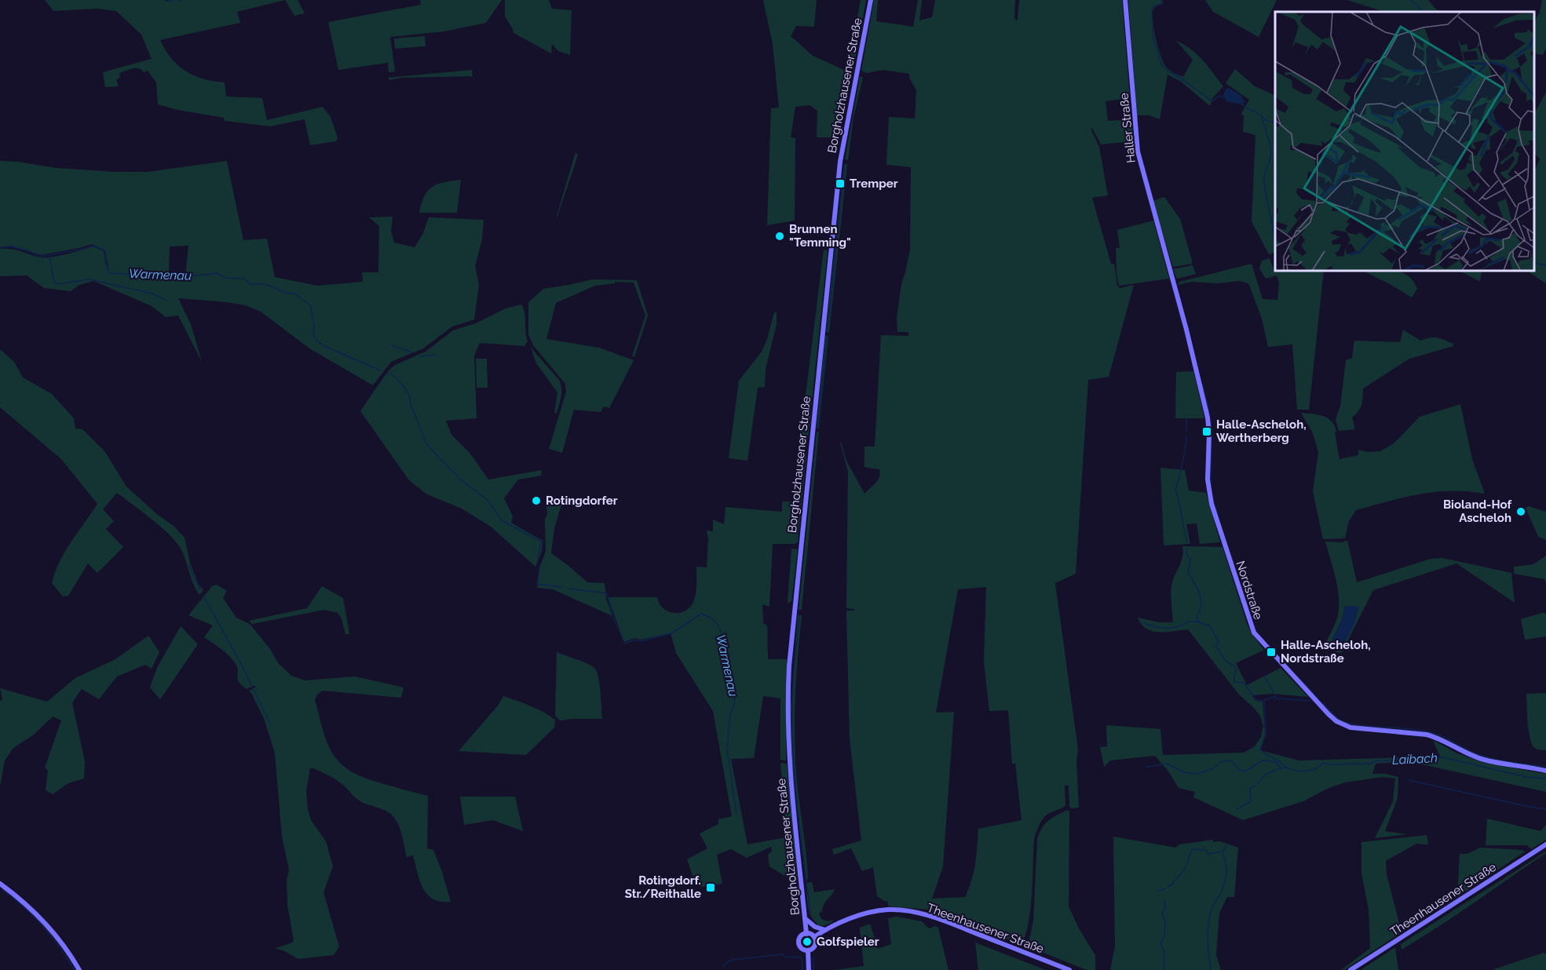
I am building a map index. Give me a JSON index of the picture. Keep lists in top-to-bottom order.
{
  "streets": {
    "main road": [
      "Borgholzhausener Straße",
      "Haller Straße",
      "Nordstraße",
      "Theenhausener Straße"
    ]
  },
  "crossings": [
    ["Borgholzhausener Straße", "Theenhausener Straße"],
    ["Haller Straße", "Nordstraße"]
  ],
  "water": ["Warmenau", "Laibach"],
  "places": {
    "transit": [
      "Tremper",
      "Halle-Ascheloh, Wertherberg",
      "Halle-Ascheloh, Nordstraße",
      "Rotingdorf. Str./Reithalle"
    ],
    "other": [
      "Brunnen \"Temming\"",
      "Rotingdorfer",
      "Bioland-Hof Ascheloh",
      "Golfspieler"
    ]
  }
}
